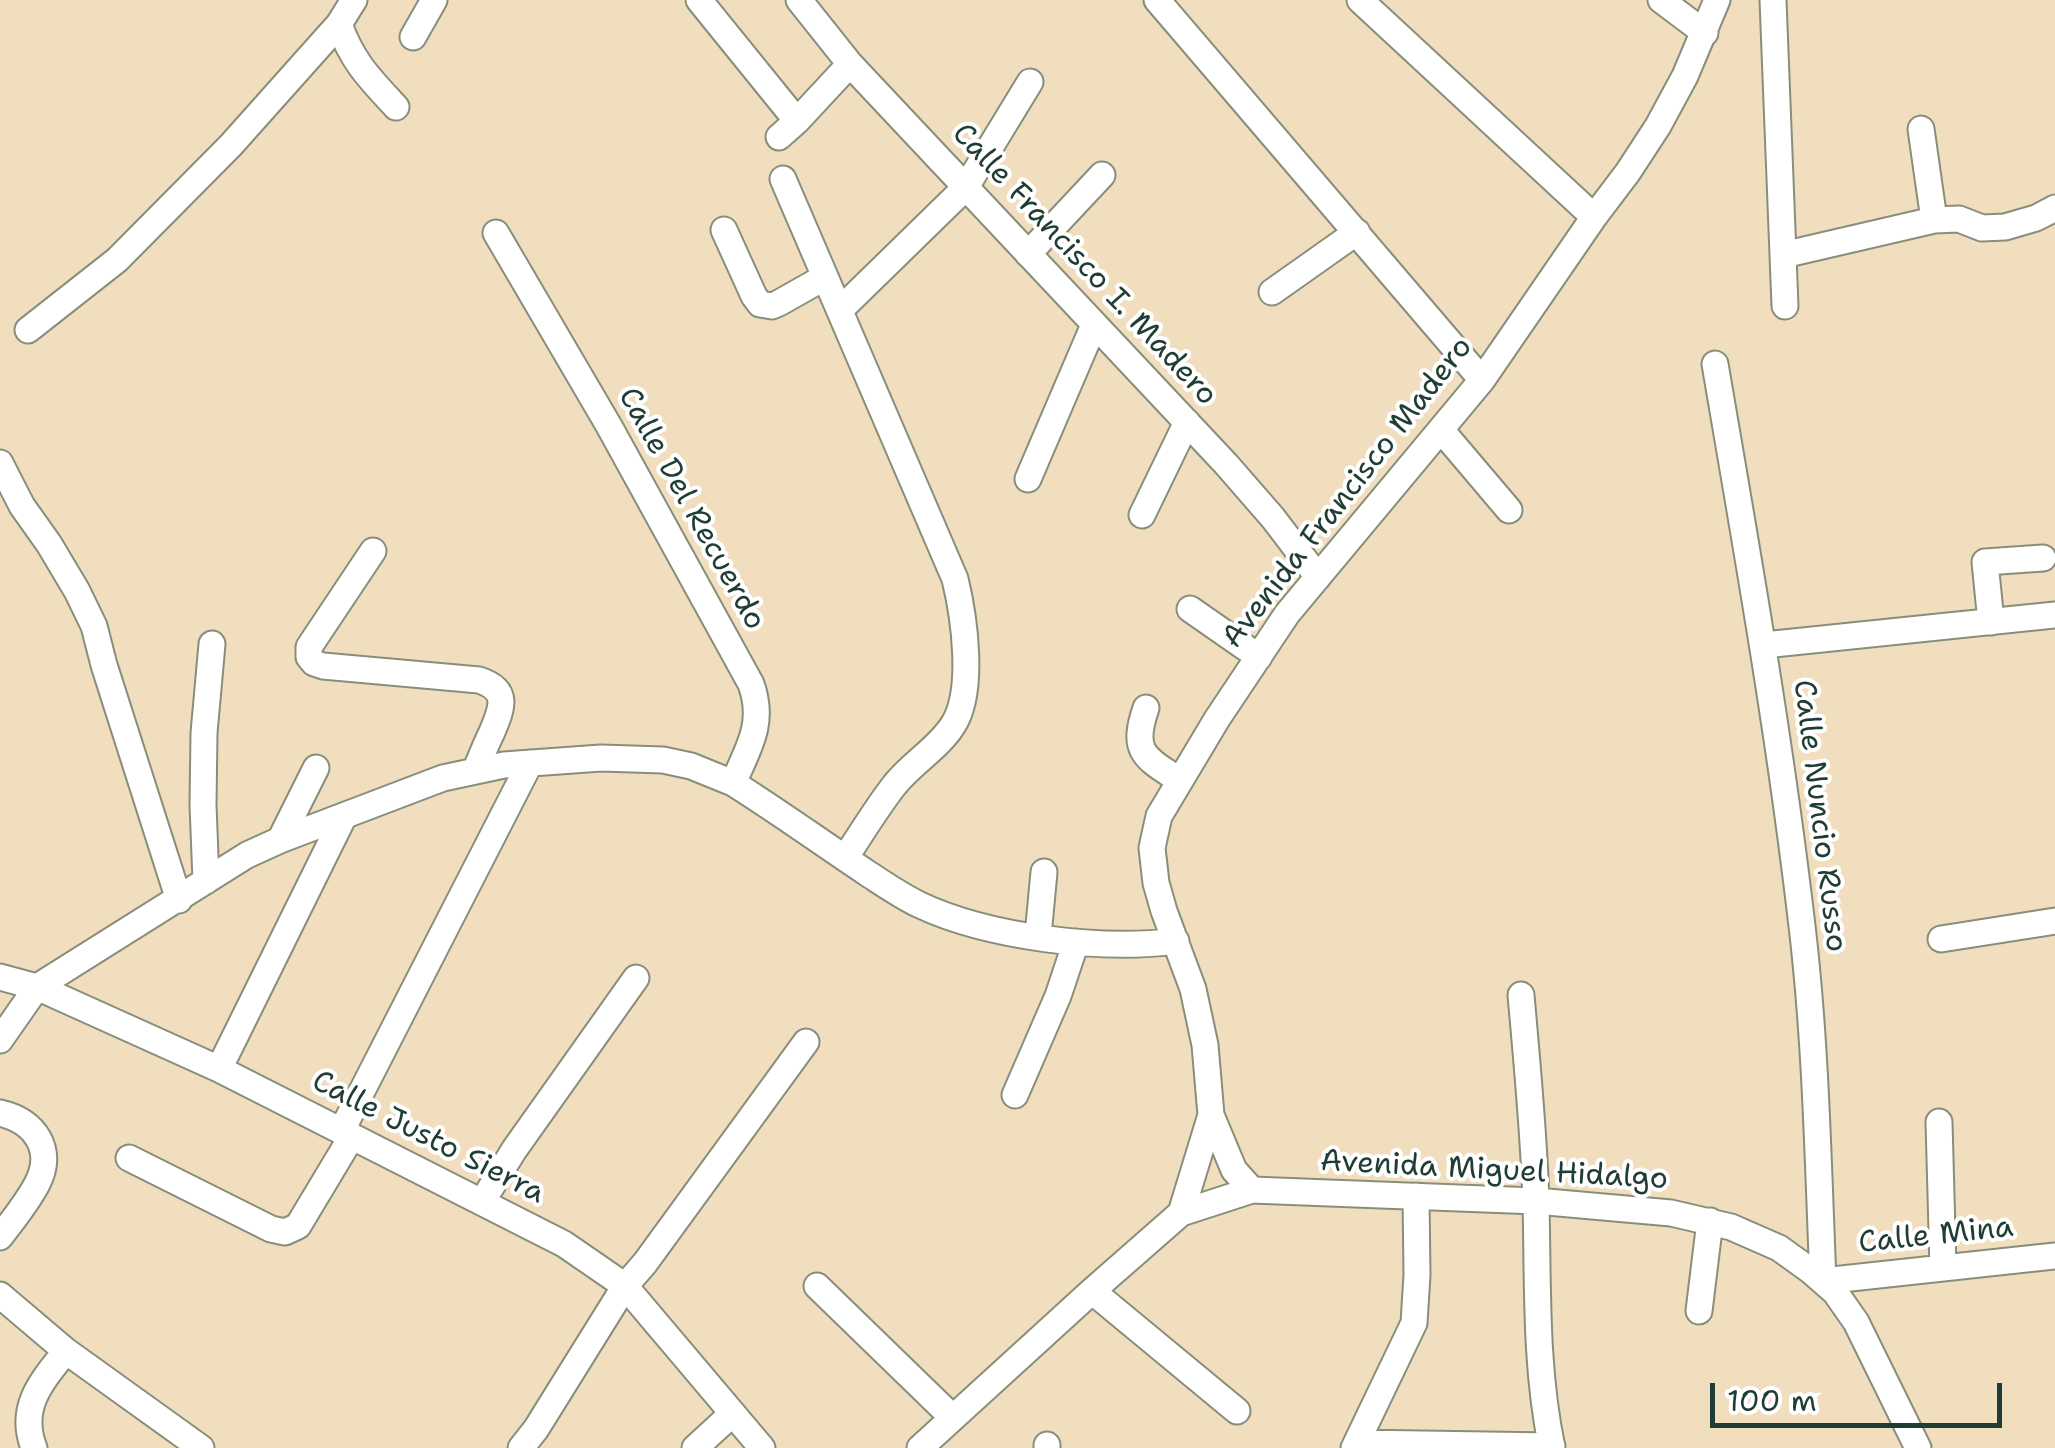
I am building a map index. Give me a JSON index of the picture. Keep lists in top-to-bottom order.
{
  "streets": {
    "street": [
      "Calle Francisco I. Madero",
      "Avenida Francisco Madero",
      "Calle Del Recuerdo",
      "Calle Nuncio Russo",
      "Calle Justo Sierra",
      "Avenida Miguel Hidalgo",
      "Calle Mina"
    ]
  },
  "crossings": [
    ["Calle Francisco I. Madero", "Avenida Francisco Madero"],
    ["Avenida Francisco Madero", "Avenida Miguel Hidalgo"],
    ["Calle Nuncio Russo", "Avenida Miguel Hidalgo"],
    ["Calle Nuncio Russo", "Calle Mina"],
    ["Avenida Miguel Hidalgo", "Calle Mina"]
  ],
  "scale_bar": "100 m"
}
